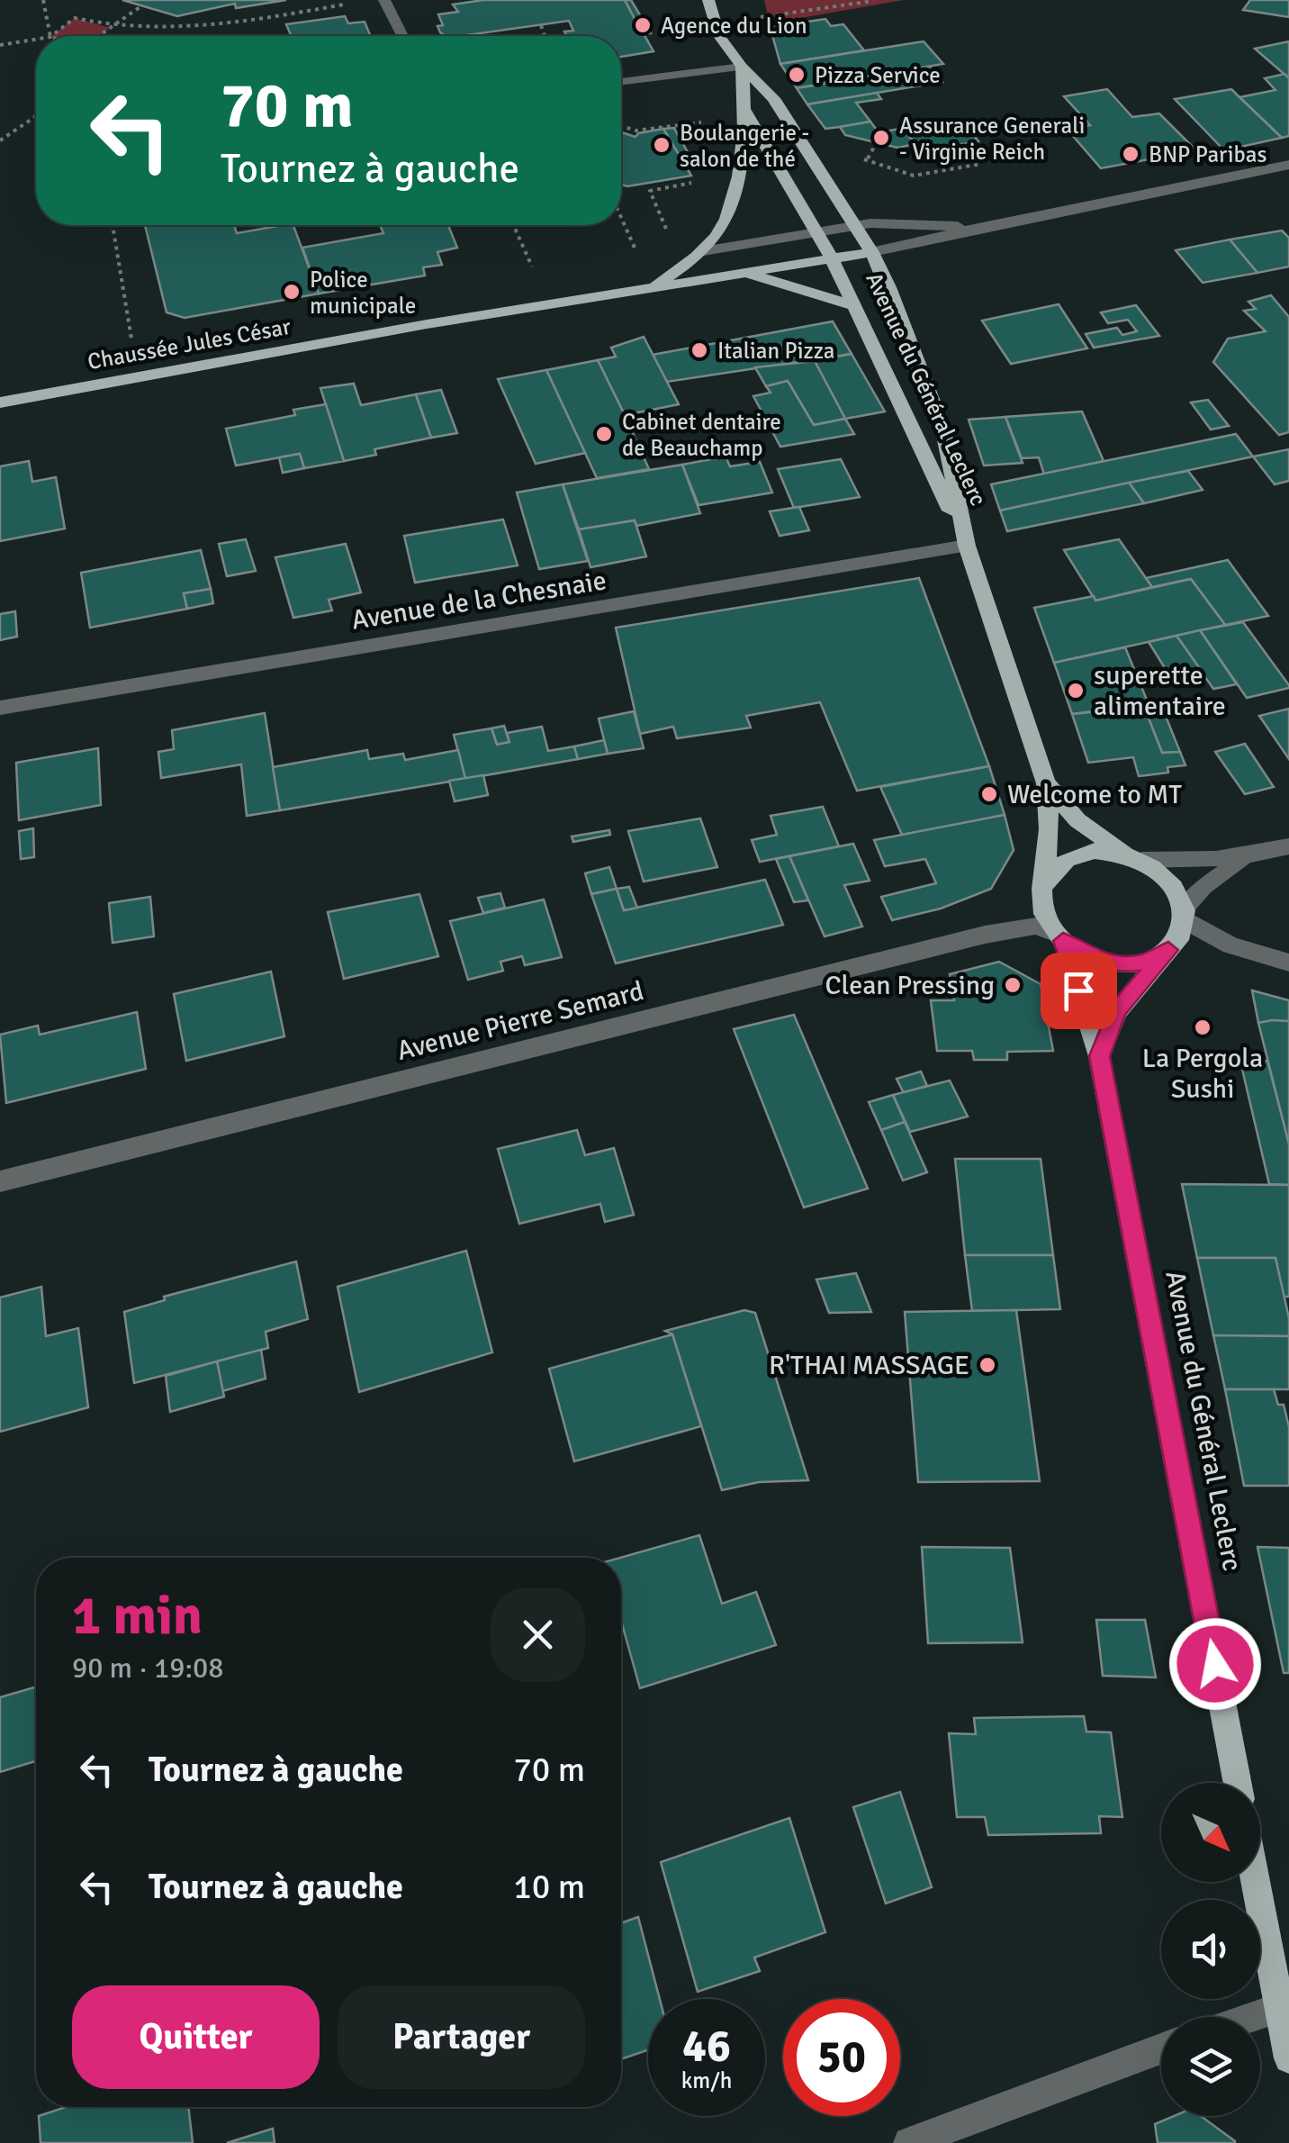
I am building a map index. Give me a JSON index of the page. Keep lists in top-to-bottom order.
{
  "streets": {
    "main road": ["Chaussée Jules César", "Avenue du Général Leclerc"],
    "street": ["Avenue de la Chesnaie", "Avenue Pierre Semard"]
  },
  "crossings": [
    ["Chaussée Jules César", "Avenue du Général Leclerc"],
    ["Avenue du Général Leclerc", "Avenue de la Chesnaie"],
    ["Avenue du Général Leclerc", "Avenue Pierre Semard"]
  ],
  "places": [
    "Agence du Lion",
    "Pizza Service",
    "Assurance Generali - Virginie Reich",
    "Boulangerie - salon de thé",
    "BNP Paribas",
    "Police municipale",
    "Italian Pizza",
    "Cabinet dentaire de Beauchamp",
    "superette alimentaire",
    "Welcome to MT",
    "Clean Pressing",
    "La Pergola Sushi",
    "R'THAI MASSAGE"
  ],
  "north": "bottom right",
  "page": {
    "turn": ["70 m", "Tournez à gauche"],
    "heading": ["1 min", "90 m · 19:08"],
    "list": [
      {
        "name": "Tournez à gauche",
        "value": "70 m"
      },
      {
        "name": "Tournez à gauche",
        "value": "10 m"
      }
    ],
    "buttons": ["Quitter", "Partager"],
    "speed": "46 km/h",
    "limit": "50"
  }
}
